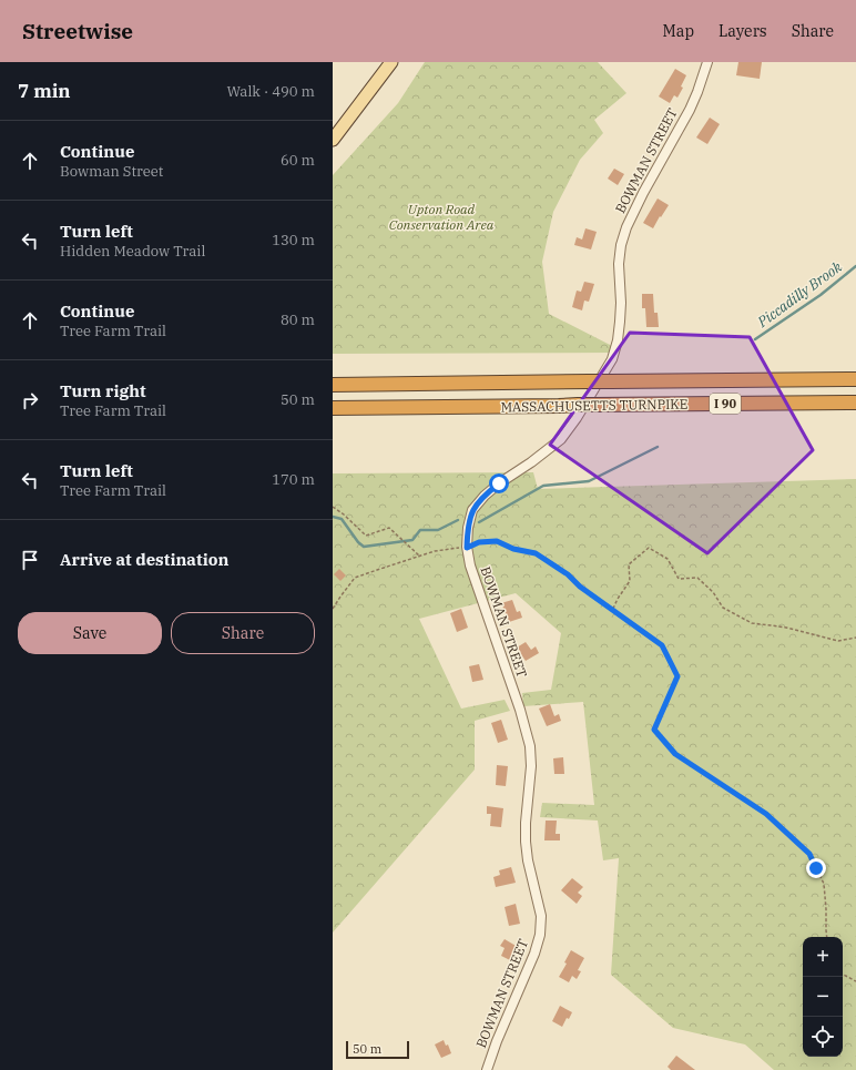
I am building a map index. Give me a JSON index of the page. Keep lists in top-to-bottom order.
{
  "streets": {
    "highway": ["I 90", "MASSACHUSETTS TURNPIKE"],
    "street": ["BOWMAN STREET"]
  },
  "water": ["Piccadilly Brook"],
  "parks": ["Upton Road Conservation Area"],
  "scale_bar": "50 m",
  "page": {
    "header": "Streetwise",
    "nav": ["Map", "Layers", "Share"],
    "heading": ["7 min", "Walk · 490 m"],
    "list": [
      ["Continue", "Bowman Street", "60 m"],
      ["Turn left", "Hidden Meadow Trail", "130 m"],
      ["Continue", "Tree Farm Trail", "80 m"],
      ["Turn right", "Tree Farm Trail", "50 m"],
      ["Turn left", "Tree Farm Trail", "170 m"],
      "Arrive at destination"
    ],
    "buttons": ["Save", "Share"],
    "map_buttons": ["+", "−"],
    "scale": "50 m"
  }
}
